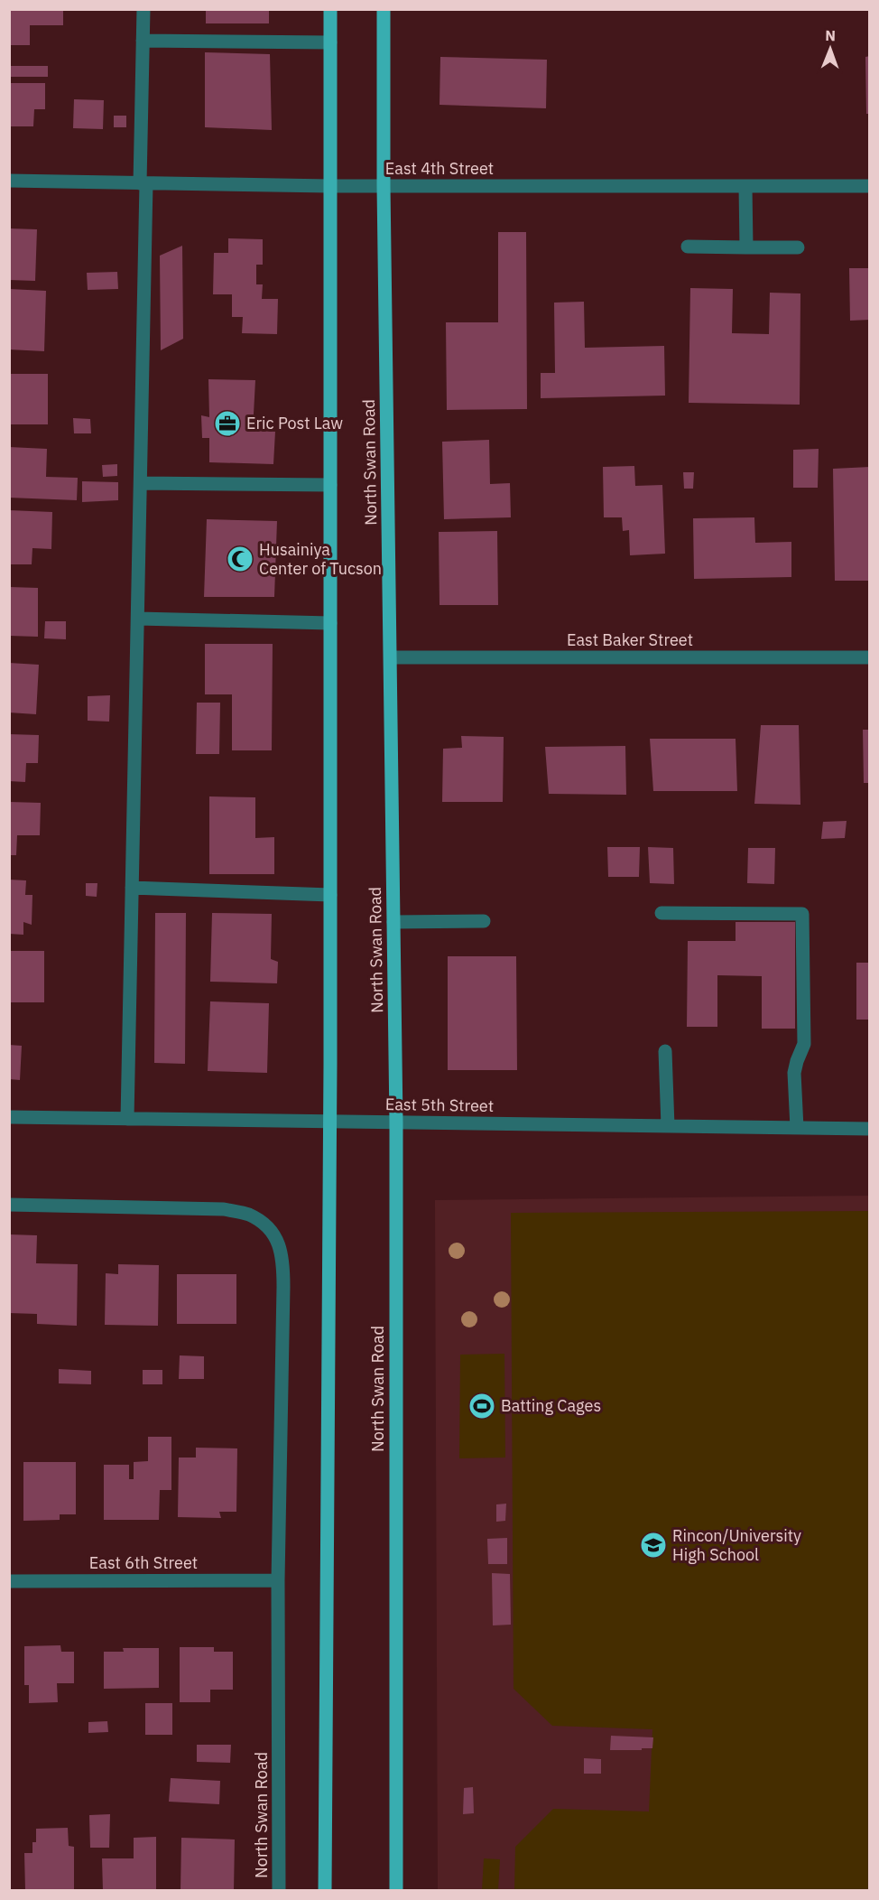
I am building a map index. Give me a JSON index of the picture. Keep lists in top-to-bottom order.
{
  "streets": {
    "main road": ["North Swan Road"],
    "street": [
      "East 4th Street",
      "East Baker Street",
      "East 5th Street",
      "East 6th Street"
    ]
  },
  "crossings": [
    ["East 4th Street", "North Swan Road"],
    ["North Swan Road", "East Baker Street"],
    ["North Swan Road", "East 5th Street"],
    ["North Swan Road", "East 6th Street"]
  ],
  "places": {
    "office": ["Eric Post Law"],
    "mosque": ["Husainiya Center of Tucson"],
    "sports": ["Batting Cages"],
    "school or university": ["Rincon/University High School"]
  },
  "north": "top"
}
